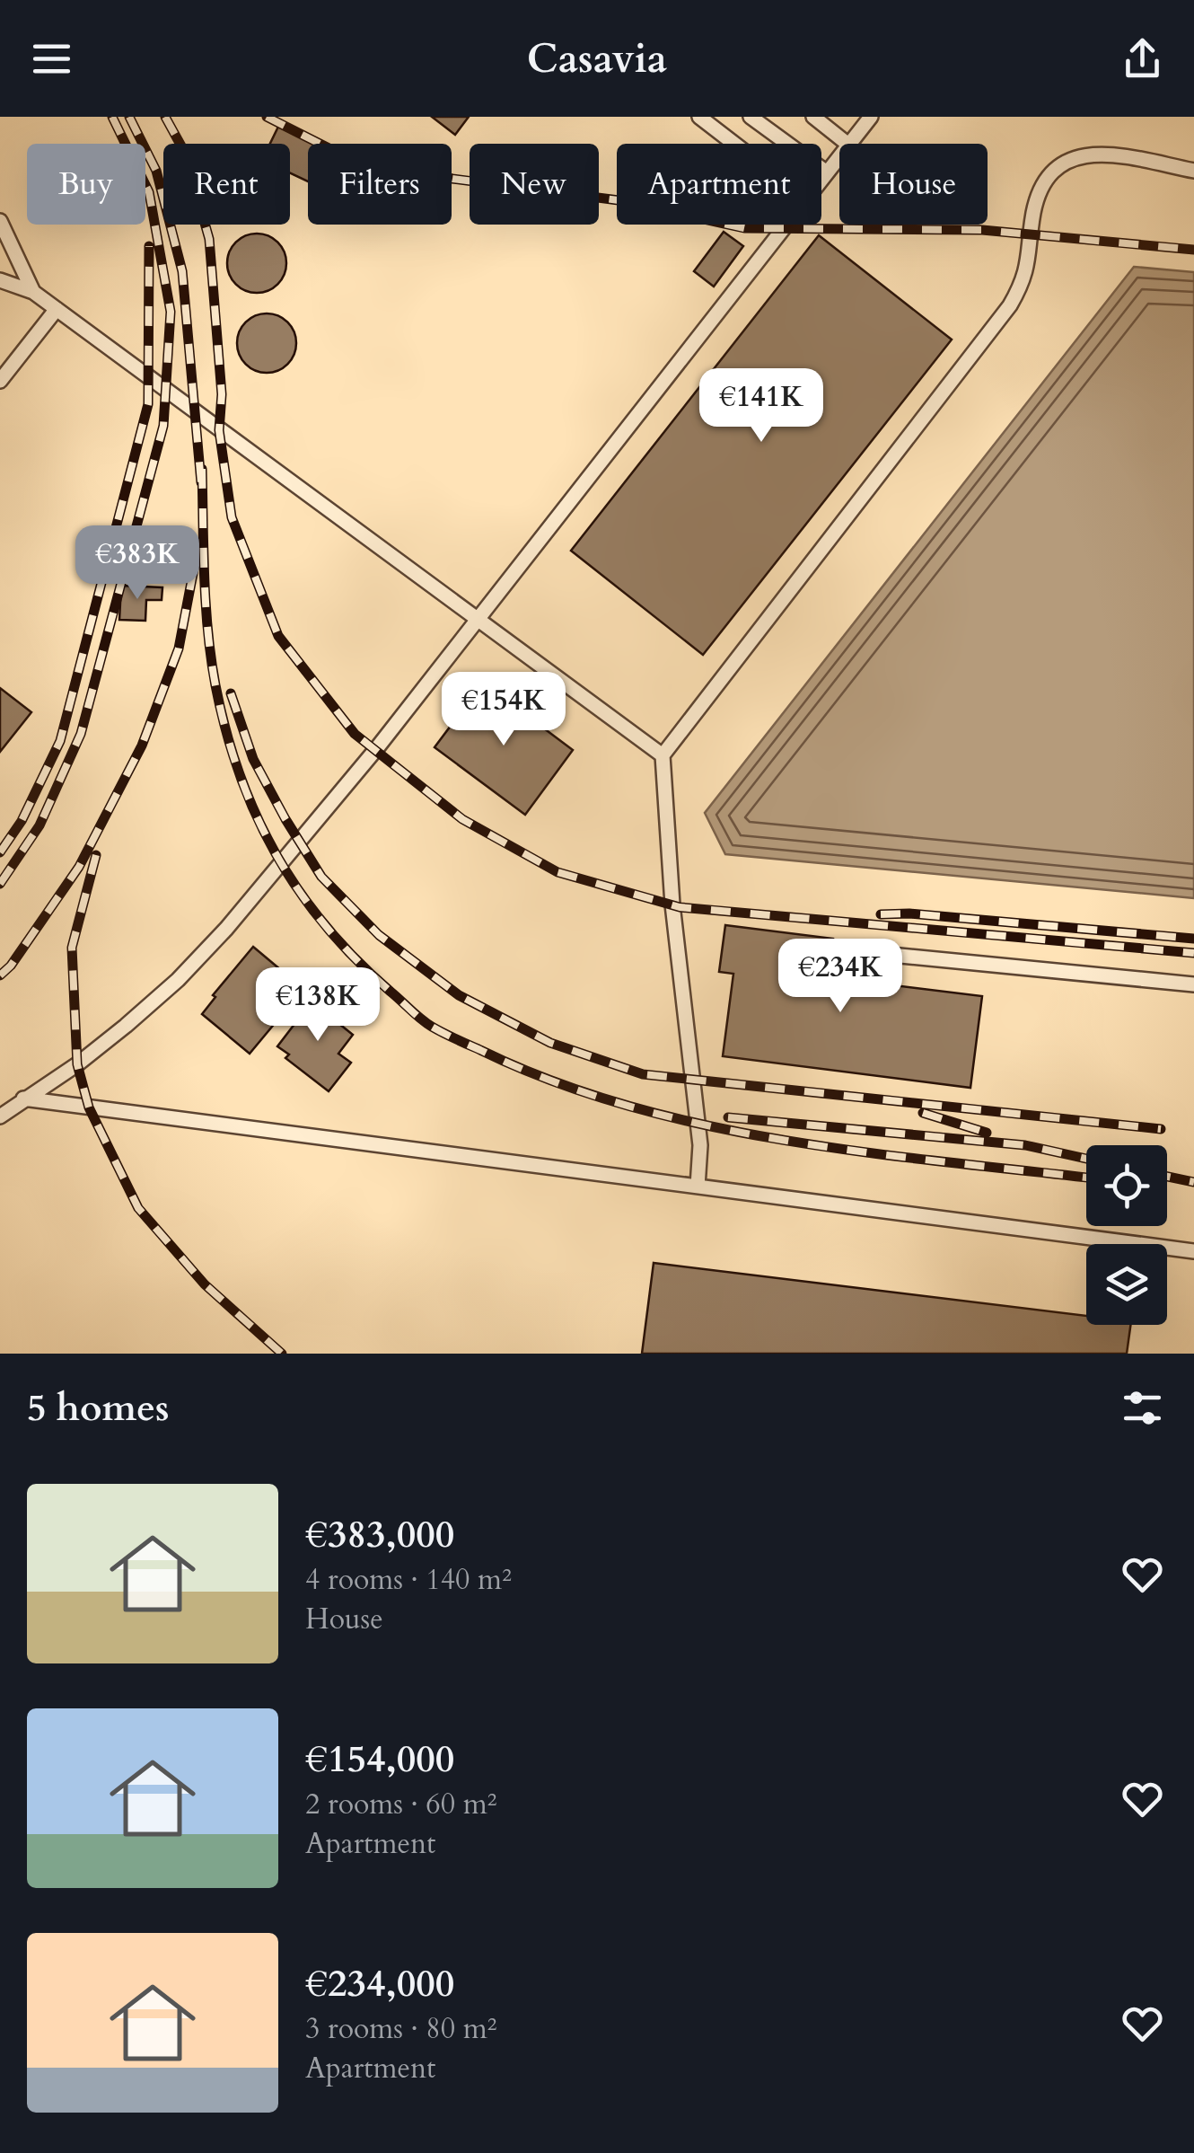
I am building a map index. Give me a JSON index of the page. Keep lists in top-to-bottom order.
{
  "page": {
    "header": "Casavia",
    "chip": [
      "Buy",
      "Rent",
      "Filters",
      "New",
      "Apartment",
      "House"
    ],
    "price": [
      "€141K",
      "€383K",
      "€154K",
      "€234K",
      "€138K"
    ],
    "heading": "5 homes",
    "list": [
      {
        "name": "€383,000",
        "note": "4 rooms · 140 m² · House"
      },
      {
        "name": "€154,000",
        "note": "2 rooms · 60 m² · Apartment"
      },
      {
        "name": "€234,000",
        "note": "3 rooms · 80 m² · Apartment"
      }
    ]
  }
}
